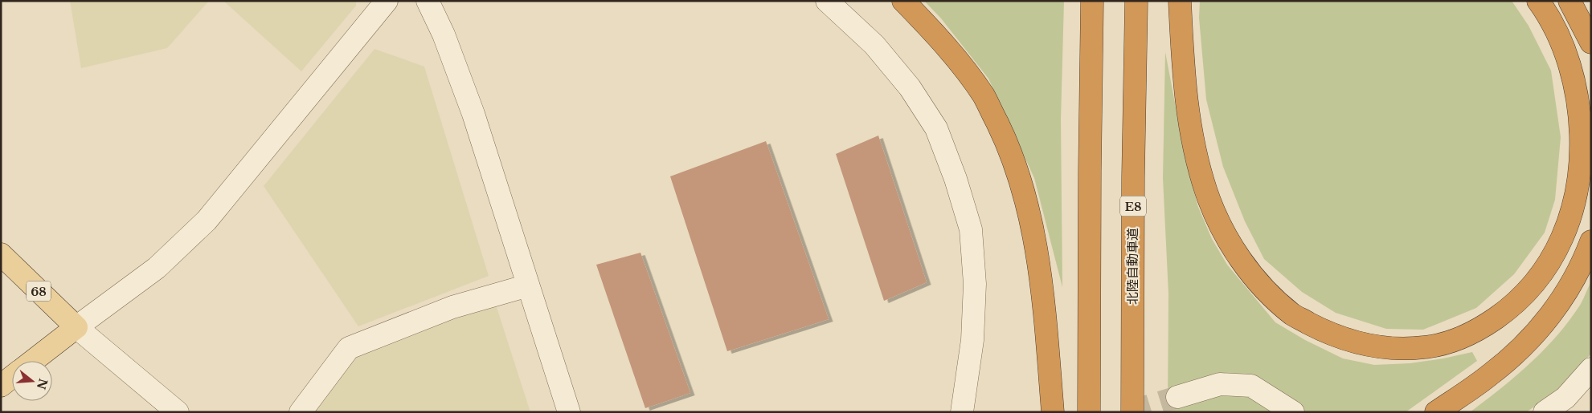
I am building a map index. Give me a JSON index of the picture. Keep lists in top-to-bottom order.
{
  "streets": {
    "highway": ["E8", "北陸自動車道"],
    "main road": ["68"]
  },
  "north": "right"
}
